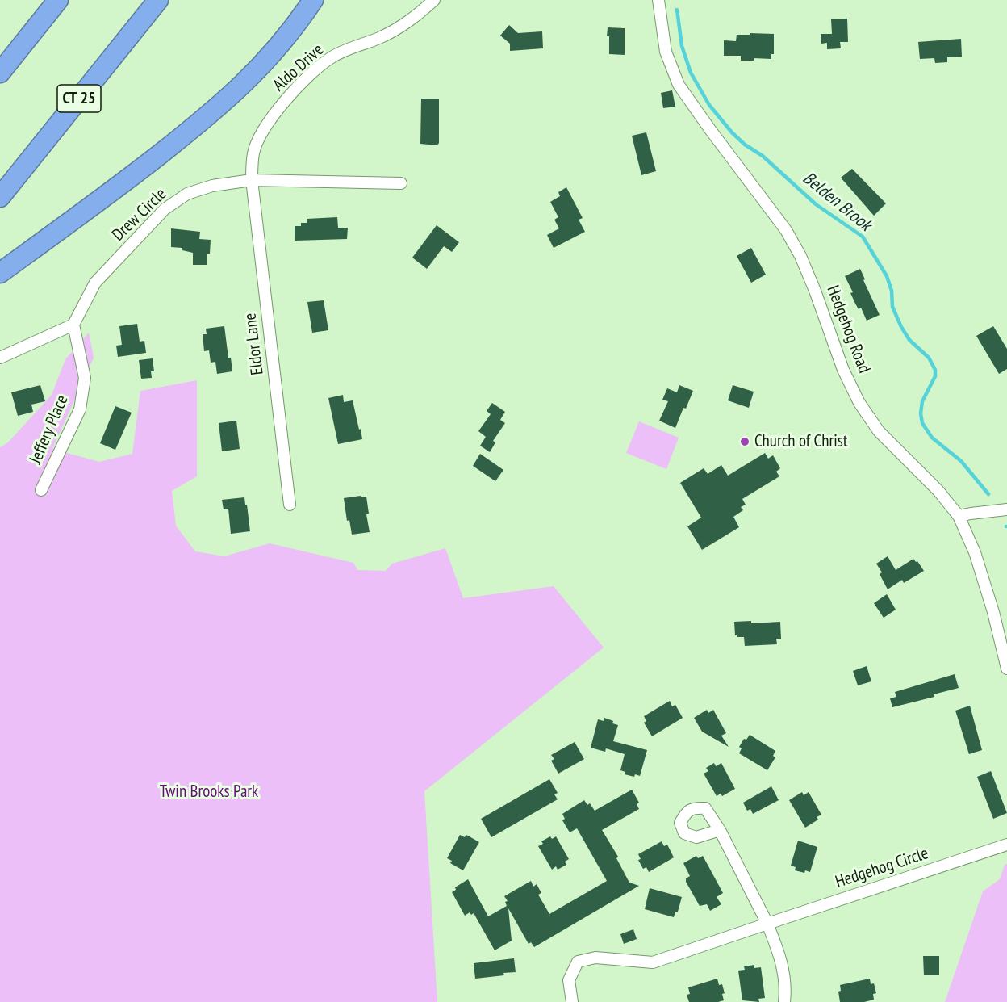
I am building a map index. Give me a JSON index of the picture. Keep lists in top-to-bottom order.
{
  "streets": {
    "highway": ["CT 25"],
    "street": [
      "Aldo Drive",
      "Drew Circle",
      "Hedgehog Road",
      "Eldor Lane",
      "Jeffery Place",
      "Hedgehog Circle"
    ]
  },
  "crossings": [
    ["Aldo Drive", "Drew Circle"],
    ["Aldo Drive", "Eldor Lane"],
    ["Drew Circle", "Eldor Lane"],
    ["Drew Circle", "Jeffery Place"]
  ],
  "water": ["Belden Brook"],
  "parks": ["Twin Brooks Park"],
  "places": ["Church of Christ"]
}
